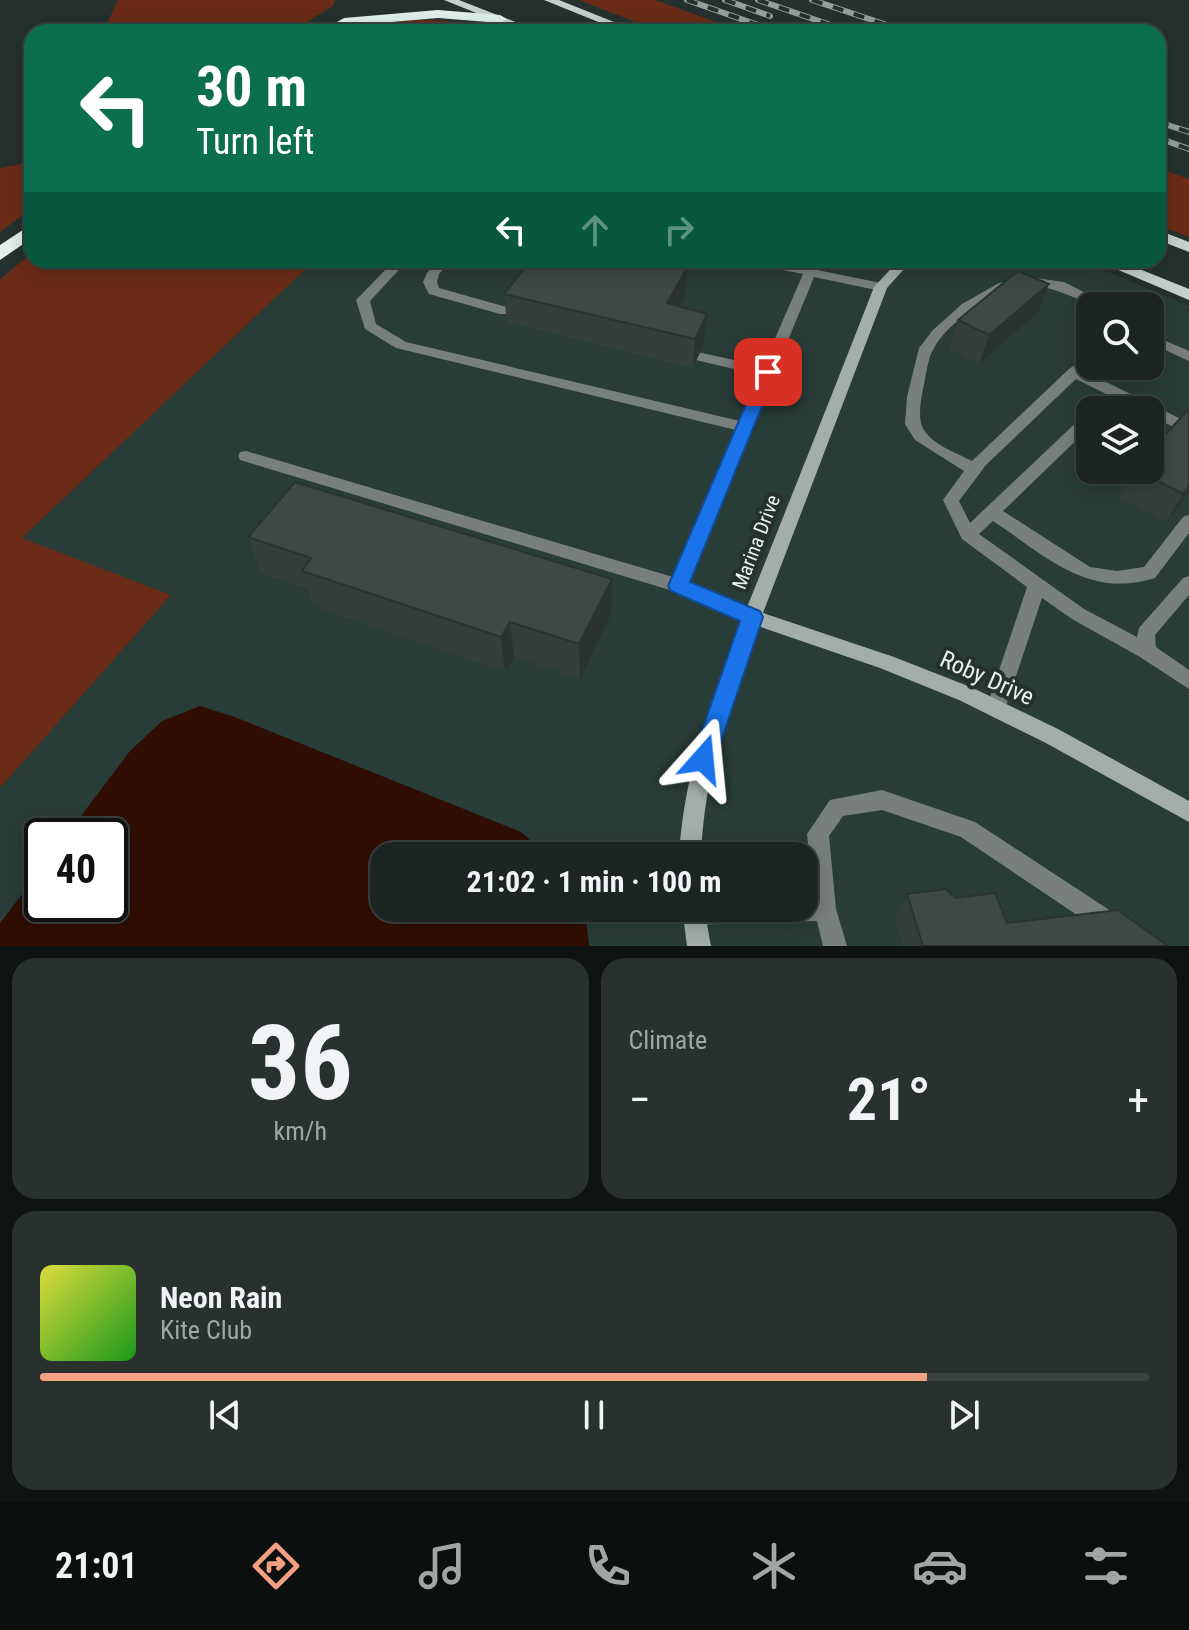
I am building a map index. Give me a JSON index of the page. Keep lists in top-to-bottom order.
{
  "streets": {
    "street": ["Marina Drive", "Roby Drive"]
  },
  "crossings": [
    ["Marina Drive", "Roby Drive"]
  ],
  "page": {
    "turn": ["30 m", "Turn left"],
    "limit": "40",
    "trip": "21:02 · 1 min · 100 m",
    "tile": [
      ["36", "km/h"],
      "Climate"
    ],
    "heat": ["−", "21°", "+"],
    "song": ["Neon Rain", "Kite Club"],
    "tabs": "21:01"
  }
}
